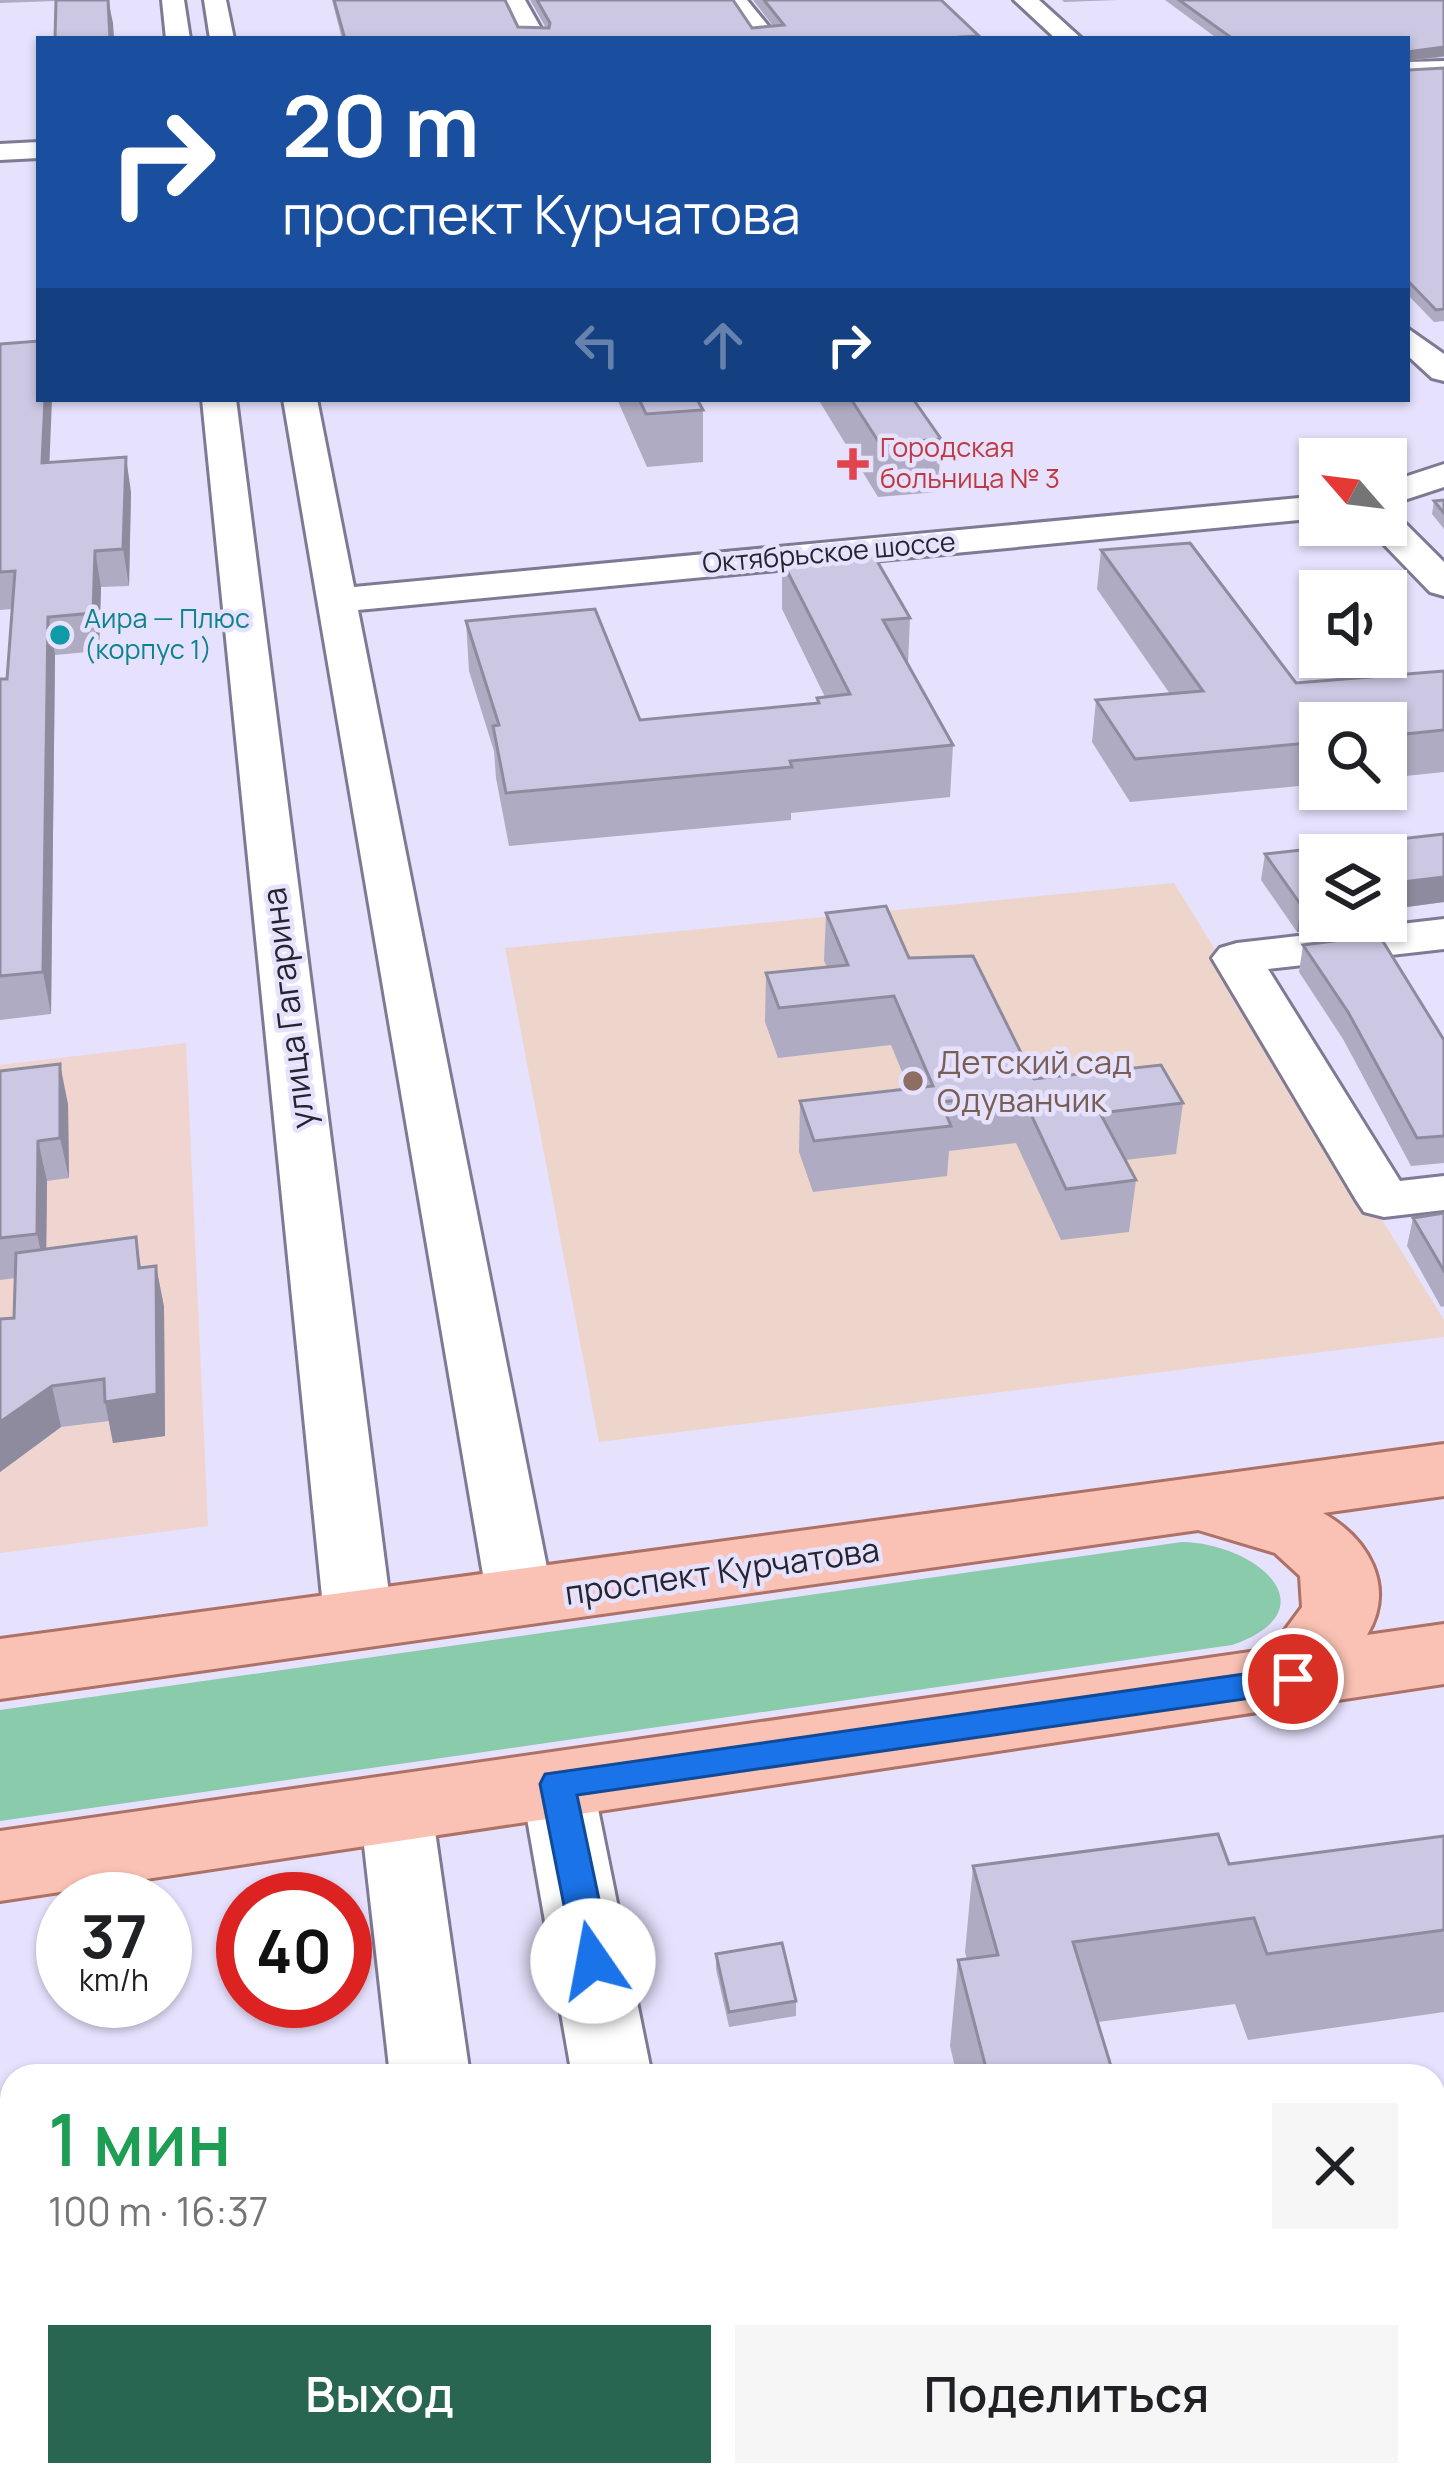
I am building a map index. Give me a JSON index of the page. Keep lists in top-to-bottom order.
{
  "streets": {
    "main road": ["проспект Курчатова"],
    "street": ["Октябрьское шоссе", "улица Гагарина"]
  },
  "crossings": [
    ["улица Гагарина", "проспект Курчатова"]
  ],
  "places": {
    "health": ["Городская больница № 3"],
    "other": ["Аира — Плюс (корпус 1)", "Детский сад Одуванчик"]
  },
  "north": "top left",
  "page": {
    "turn": ["20 m", "проспект Курчатова"],
    "speed": "37 km/h",
    "limit": "40",
    "heading": ["1 мин", "100 m · 16:37"],
    "buttons": ["Выход", "Поделиться"]
  }
}
